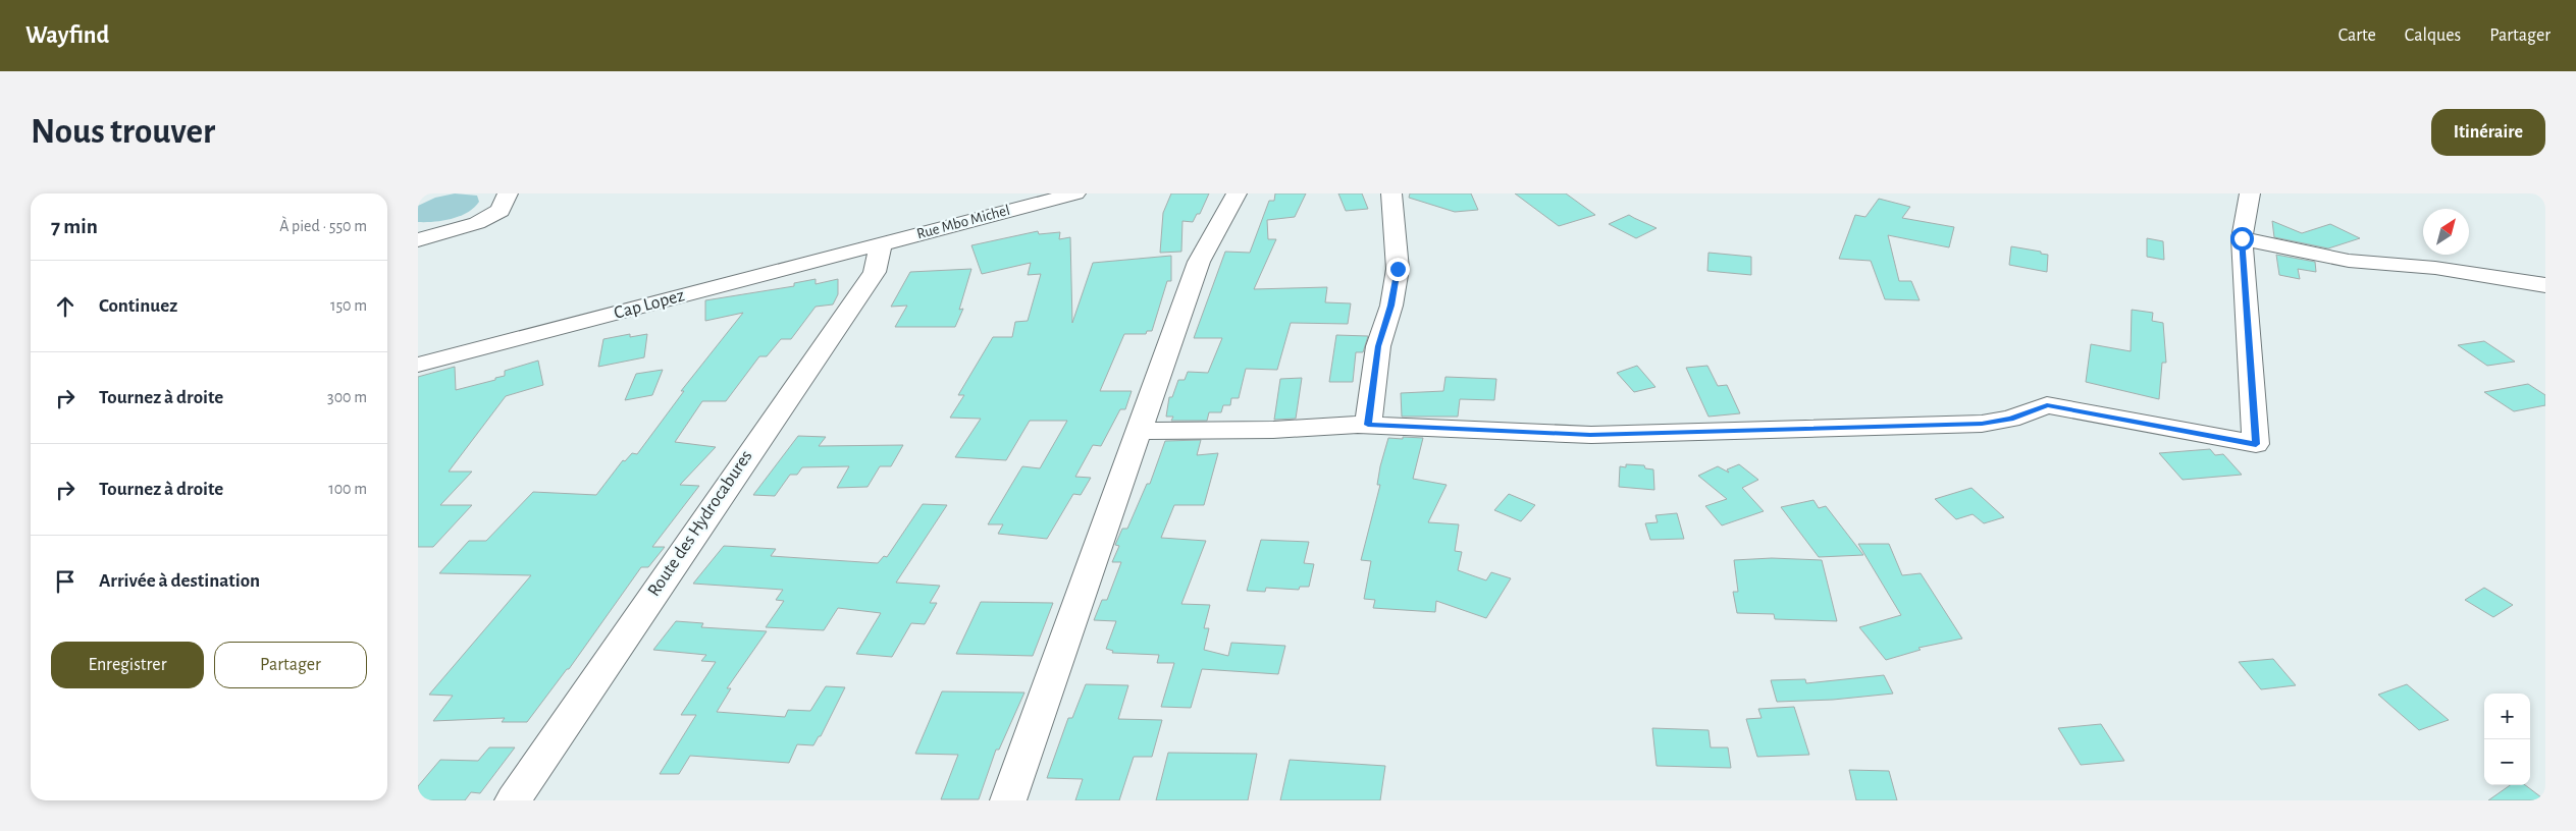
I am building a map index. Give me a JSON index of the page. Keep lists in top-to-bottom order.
{
  "streets": {
    "street": ["Rue Mbo Michel", "Cap Lopez", "Route des Hydrocabures"]
  },
  "crossings": [
    ["Rue Mbo Michel", "Cap Lopez"],
    ["Rue Mbo Michel", "Route des Hydrocabures"],
    ["Cap Lopez", "Route des Hydrocabures"]
  ],
  "north": "top right",
  "page": {
    "header": "Wayfind",
    "nav": ["Carte", "Calques", "Partager"],
    "buttons": [
      "Itinéraire",
      ["Enregistrer", "Partager"]
    ],
    "title": "Nous trouver",
    "heading": ["7 min", "À pied · 550 m"],
    "list": [
      ["Continuez", "150 m"],
      ["Tournez à droite", "300 m"],
      ["Tournez à droite", "100 m"],
      "Arrivée à destination"
    ],
    "map_buttons": ["+", "−"]
  }
}
